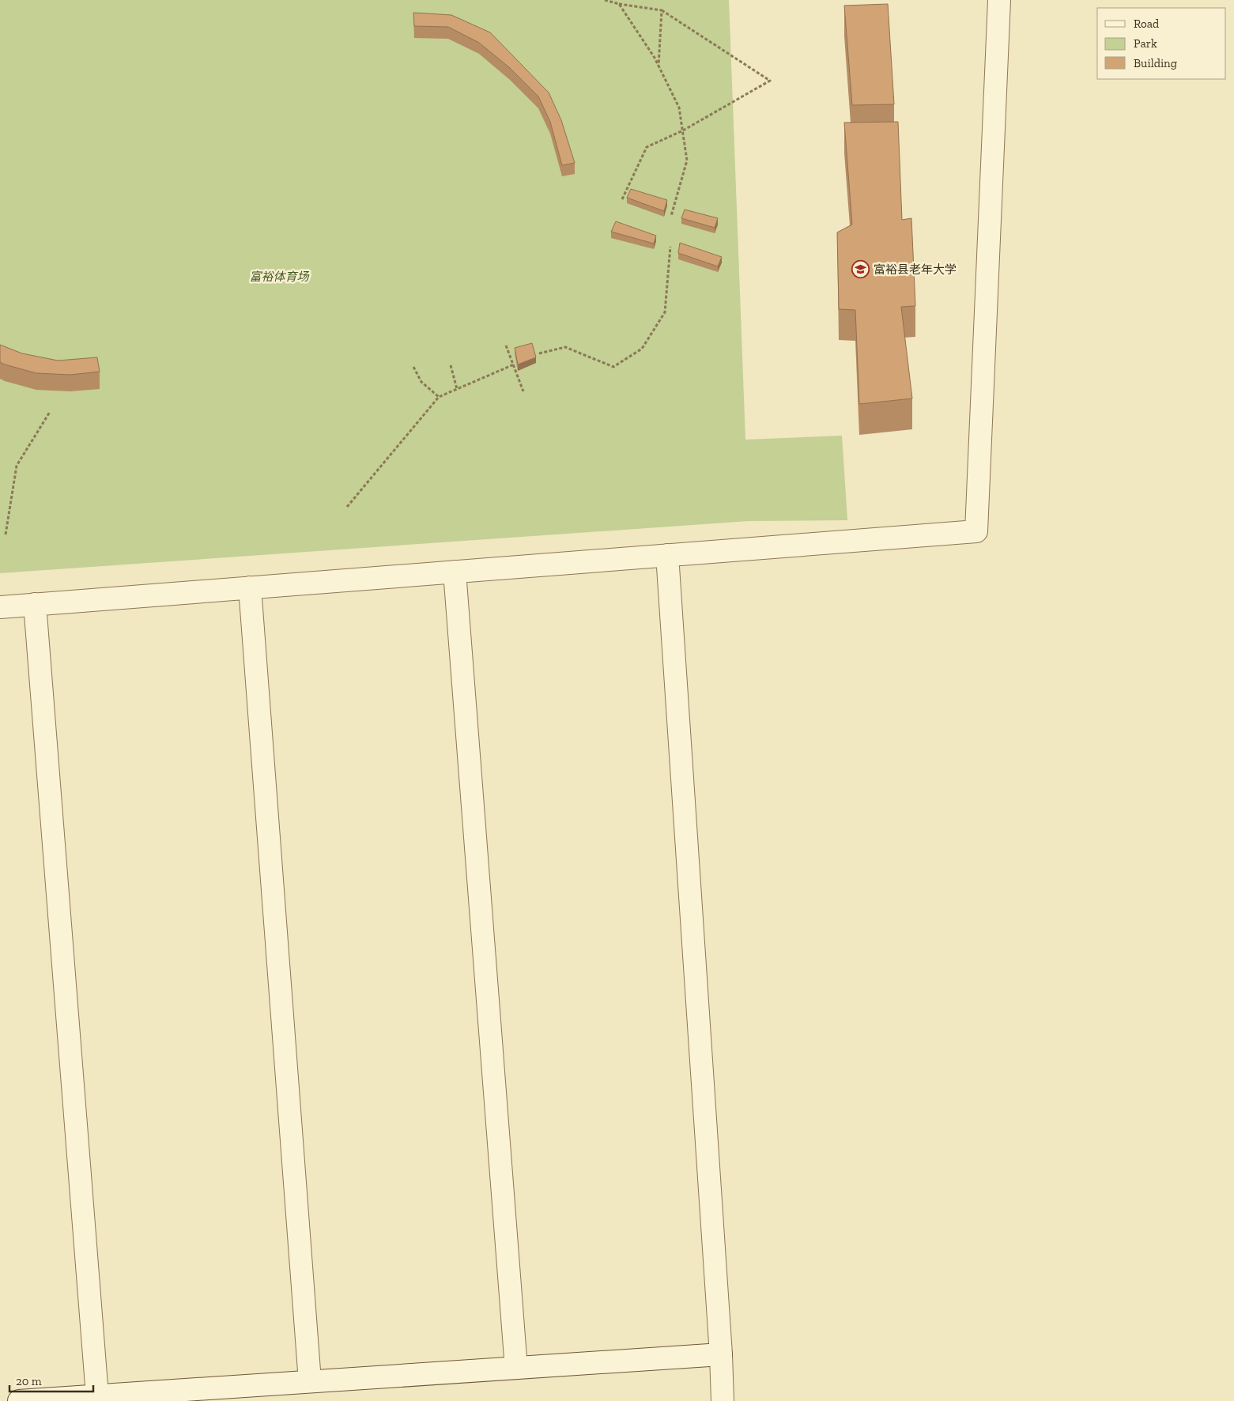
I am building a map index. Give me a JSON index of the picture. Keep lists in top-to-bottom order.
{
  "parks": ["富裕体育场"],
  "places": {
    "school or university": ["富裕县老年大学"]
  },
  "legend": ["Road", "Park", "Building"],
  "scale_bar": "20 m"
}
